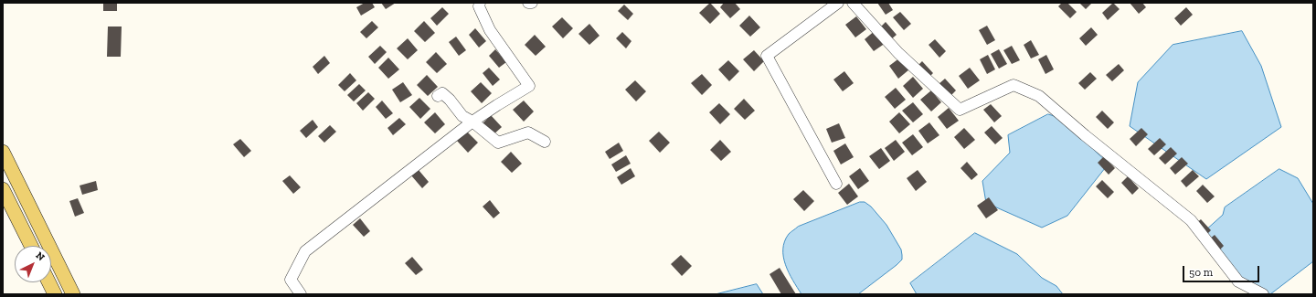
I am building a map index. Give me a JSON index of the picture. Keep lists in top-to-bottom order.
{
  "scale_bar": "50 m",
  "north": "top right"
}
